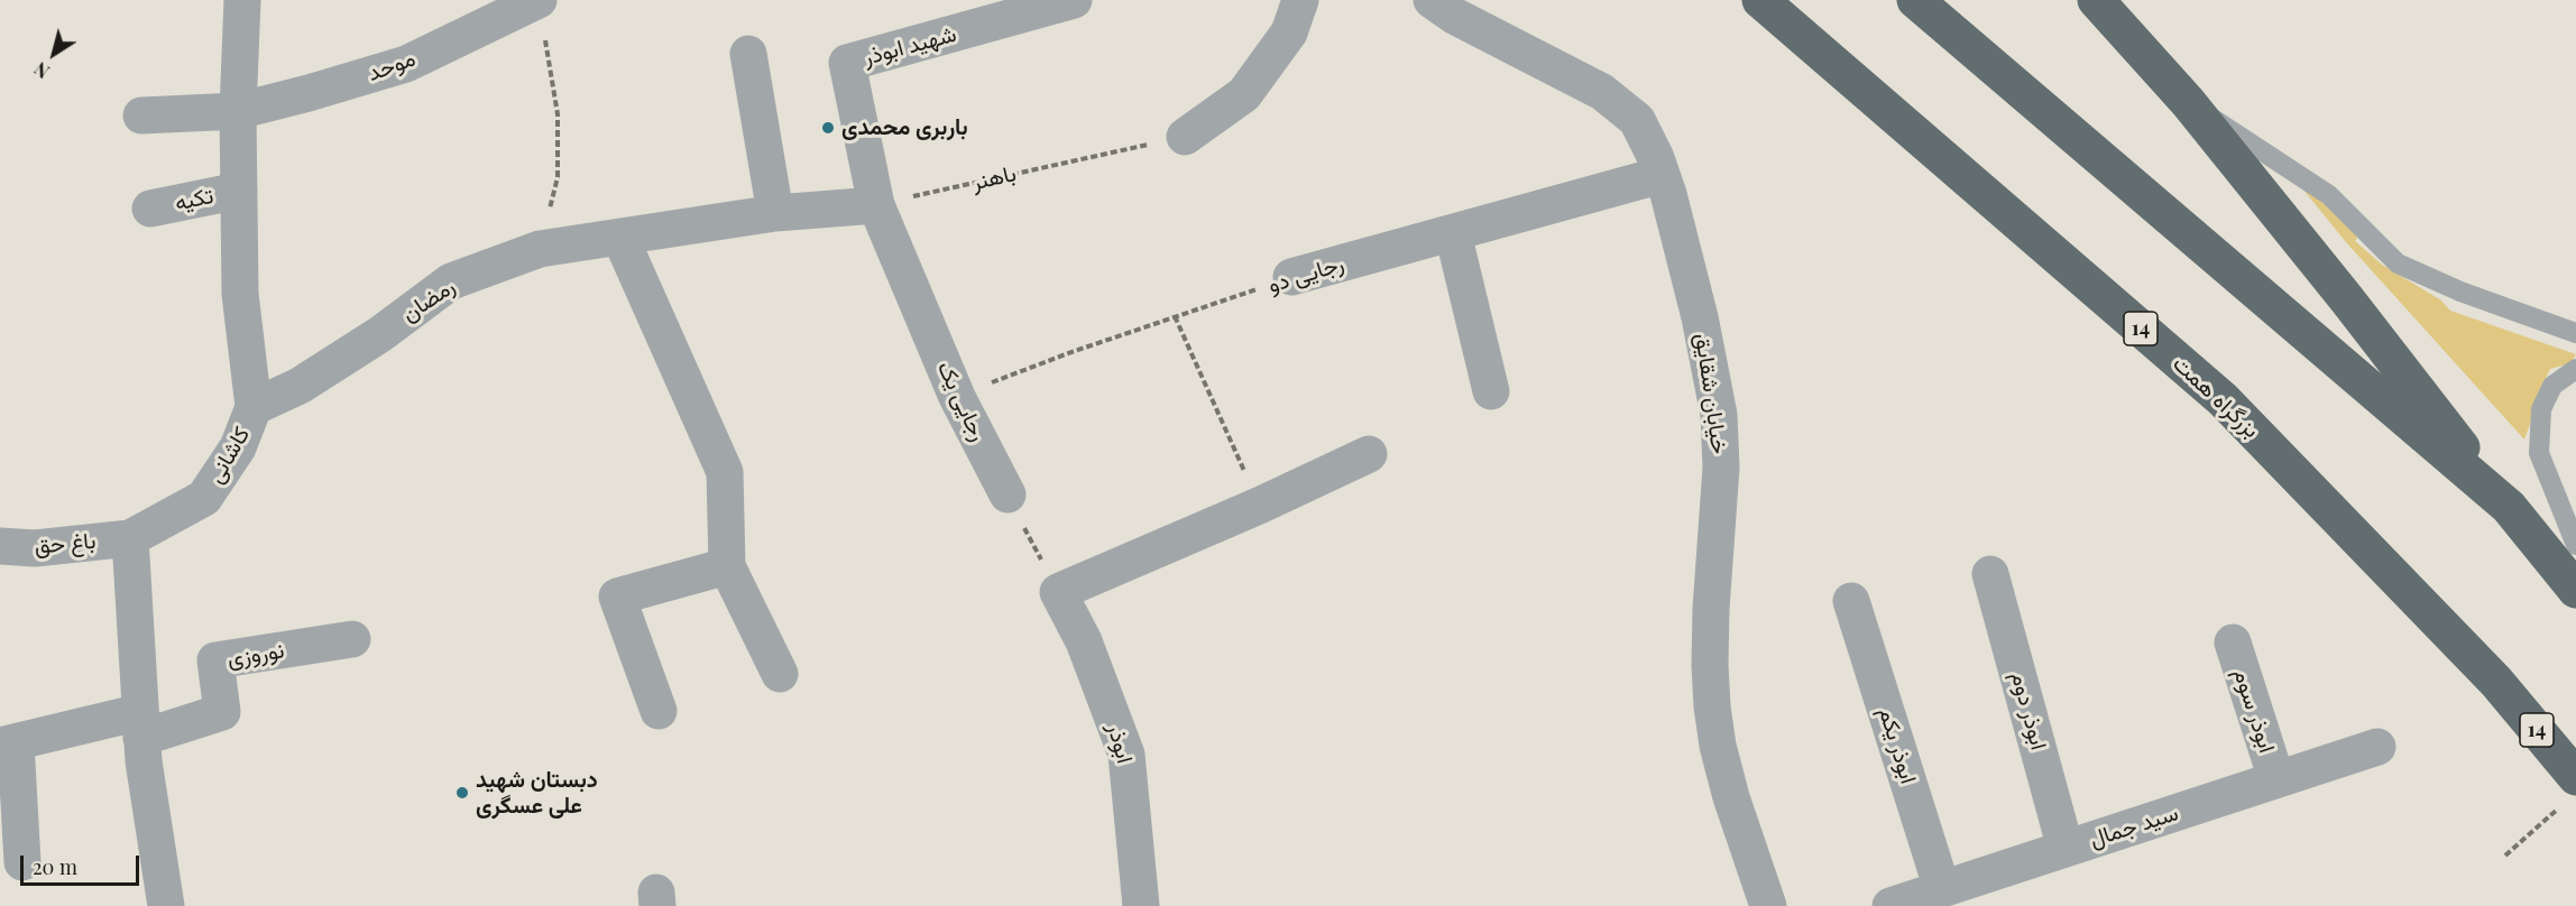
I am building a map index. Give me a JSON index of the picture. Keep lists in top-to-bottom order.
{
  "streets": {
    "highway": ["14", "بزرگراه همت"],
    "street": [
      "شهید ابوذر",
      "موحد",
      "تکیه",
      "رجایی دو",
      "رمضان",
      "خیابان شقایق",
      "رجایی یک",
      "کاشانی",
      "باغ حق",
      "نوروزی",
      "ابوذر دوم",
      "ابوذر سوم",
      "ابوذر",
      "ابوذر یکم",
      "سید جمال"
    ],
    "path": ["باهنر"]
  },
  "crossings": [
    ["شهید ابوذر", "باهنر"],
    ["شهید ابوذر", "رجایی یک"],
    ["موحد", "کاشانی"],
    ["باهنر", "رجایی یک"],
    ["تکیه", "کاشانی"],
    ["رجایی دو", "خیابان شقایق"],
    ["رجایی دو", "رجایی یک"],
    ["رمضان", "کاشانی"],
    ["کاشانی", "باغ حق"],
    ["ابوذر دوم", "سید جمال"],
    ["ابوذر سوم", "سید جمال"],
    ["ابوذر یکم", "سید جمال"]
  ],
  "places": ["باربری محمدی", "دبستان شهید علی عسگری"],
  "scale_bar": "20 m",
  "north": "bottom left"
}
